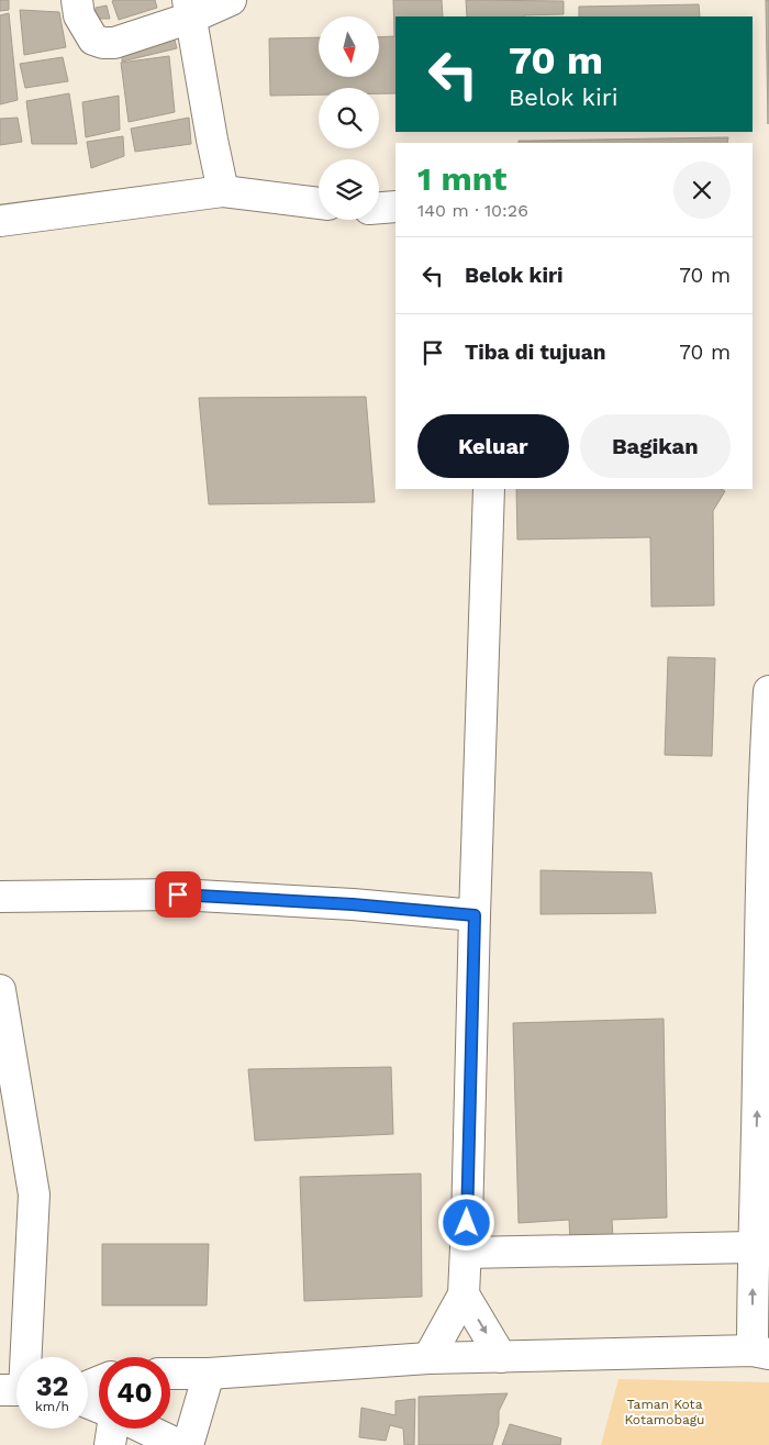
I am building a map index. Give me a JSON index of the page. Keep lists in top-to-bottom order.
{
  "parks": ["Taman Kota Kotamobagu"],
  "north": "bottom",
  "page": {
    "turn": ["70 m", "Belok kiri"],
    "heading": ["1 mnt", "140 m · 10:26"],
    "list": [
      {
        "name": "Belok kiri",
        "value": "70 m"
      },
      {
        "name": "Tiba di tujuan",
        "value": "70 m"
      }
    ],
    "buttons": ["Keluar", "Bagikan"],
    "speed": "32 km/h",
    "limit": "40"
  }
}
